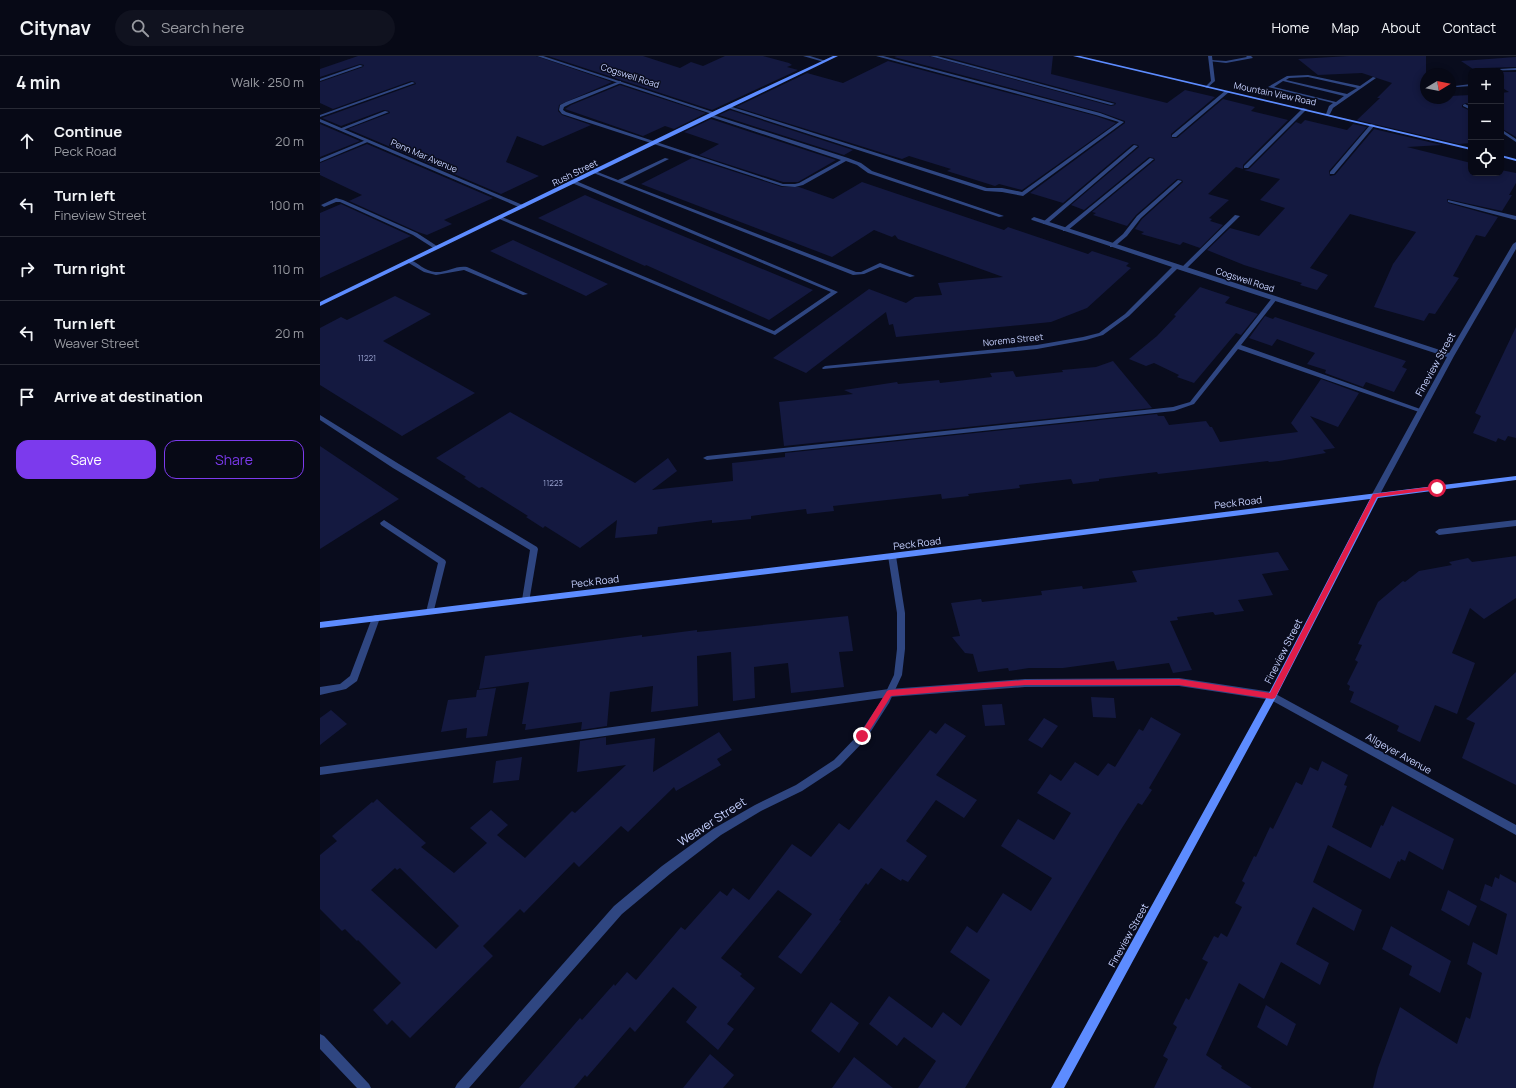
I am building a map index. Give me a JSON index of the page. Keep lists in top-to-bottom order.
{
  "streets": {
    "street": [
      "Cogswell Road",
      "Mountain View Road",
      "Penn Mar Avenue",
      "Rush Street",
      "Norema Street",
      "Fineview Street",
      "Peck Road",
      "Allgeyer Avenue",
      "Weaver Street"
    ]
  },
  "crossings": [
    ["Cogswell Road", "Rush Street"],
    ["Cogswell Road", "Norema Street"],
    ["Cogswell Road", "Fineview Street"],
    ["Penn Mar Avenue", "Rush Street"],
    ["Fineview Street", "Peck Road"],
    ["Fineview Street", "Allgeyer Avenue"],
    ["Peck Road", "Weaver Street"]
  ],
  "house_numbers": ["11221", "11223"],
  "north": "right",
  "page": {
    "header": "Citynav",
    "search": "Search here",
    "nav": [
      "Home",
      "Map",
      "About",
      "Contact"
    ],
    "heading": ["4 min", "Walk · 250 m"],
    "map_buttons": ["+", "−"],
    "list": [
      ["Continue", "Peck Road", "20 m"],
      ["Turn left", "Fineview Street", "100 m"],
      ["Turn right", "110 m"],
      ["Turn left", "Weaver Street", "20 m"],
      "Arrive at destination"
    ],
    "buttons": ["Save", "Share"]
  }
}
